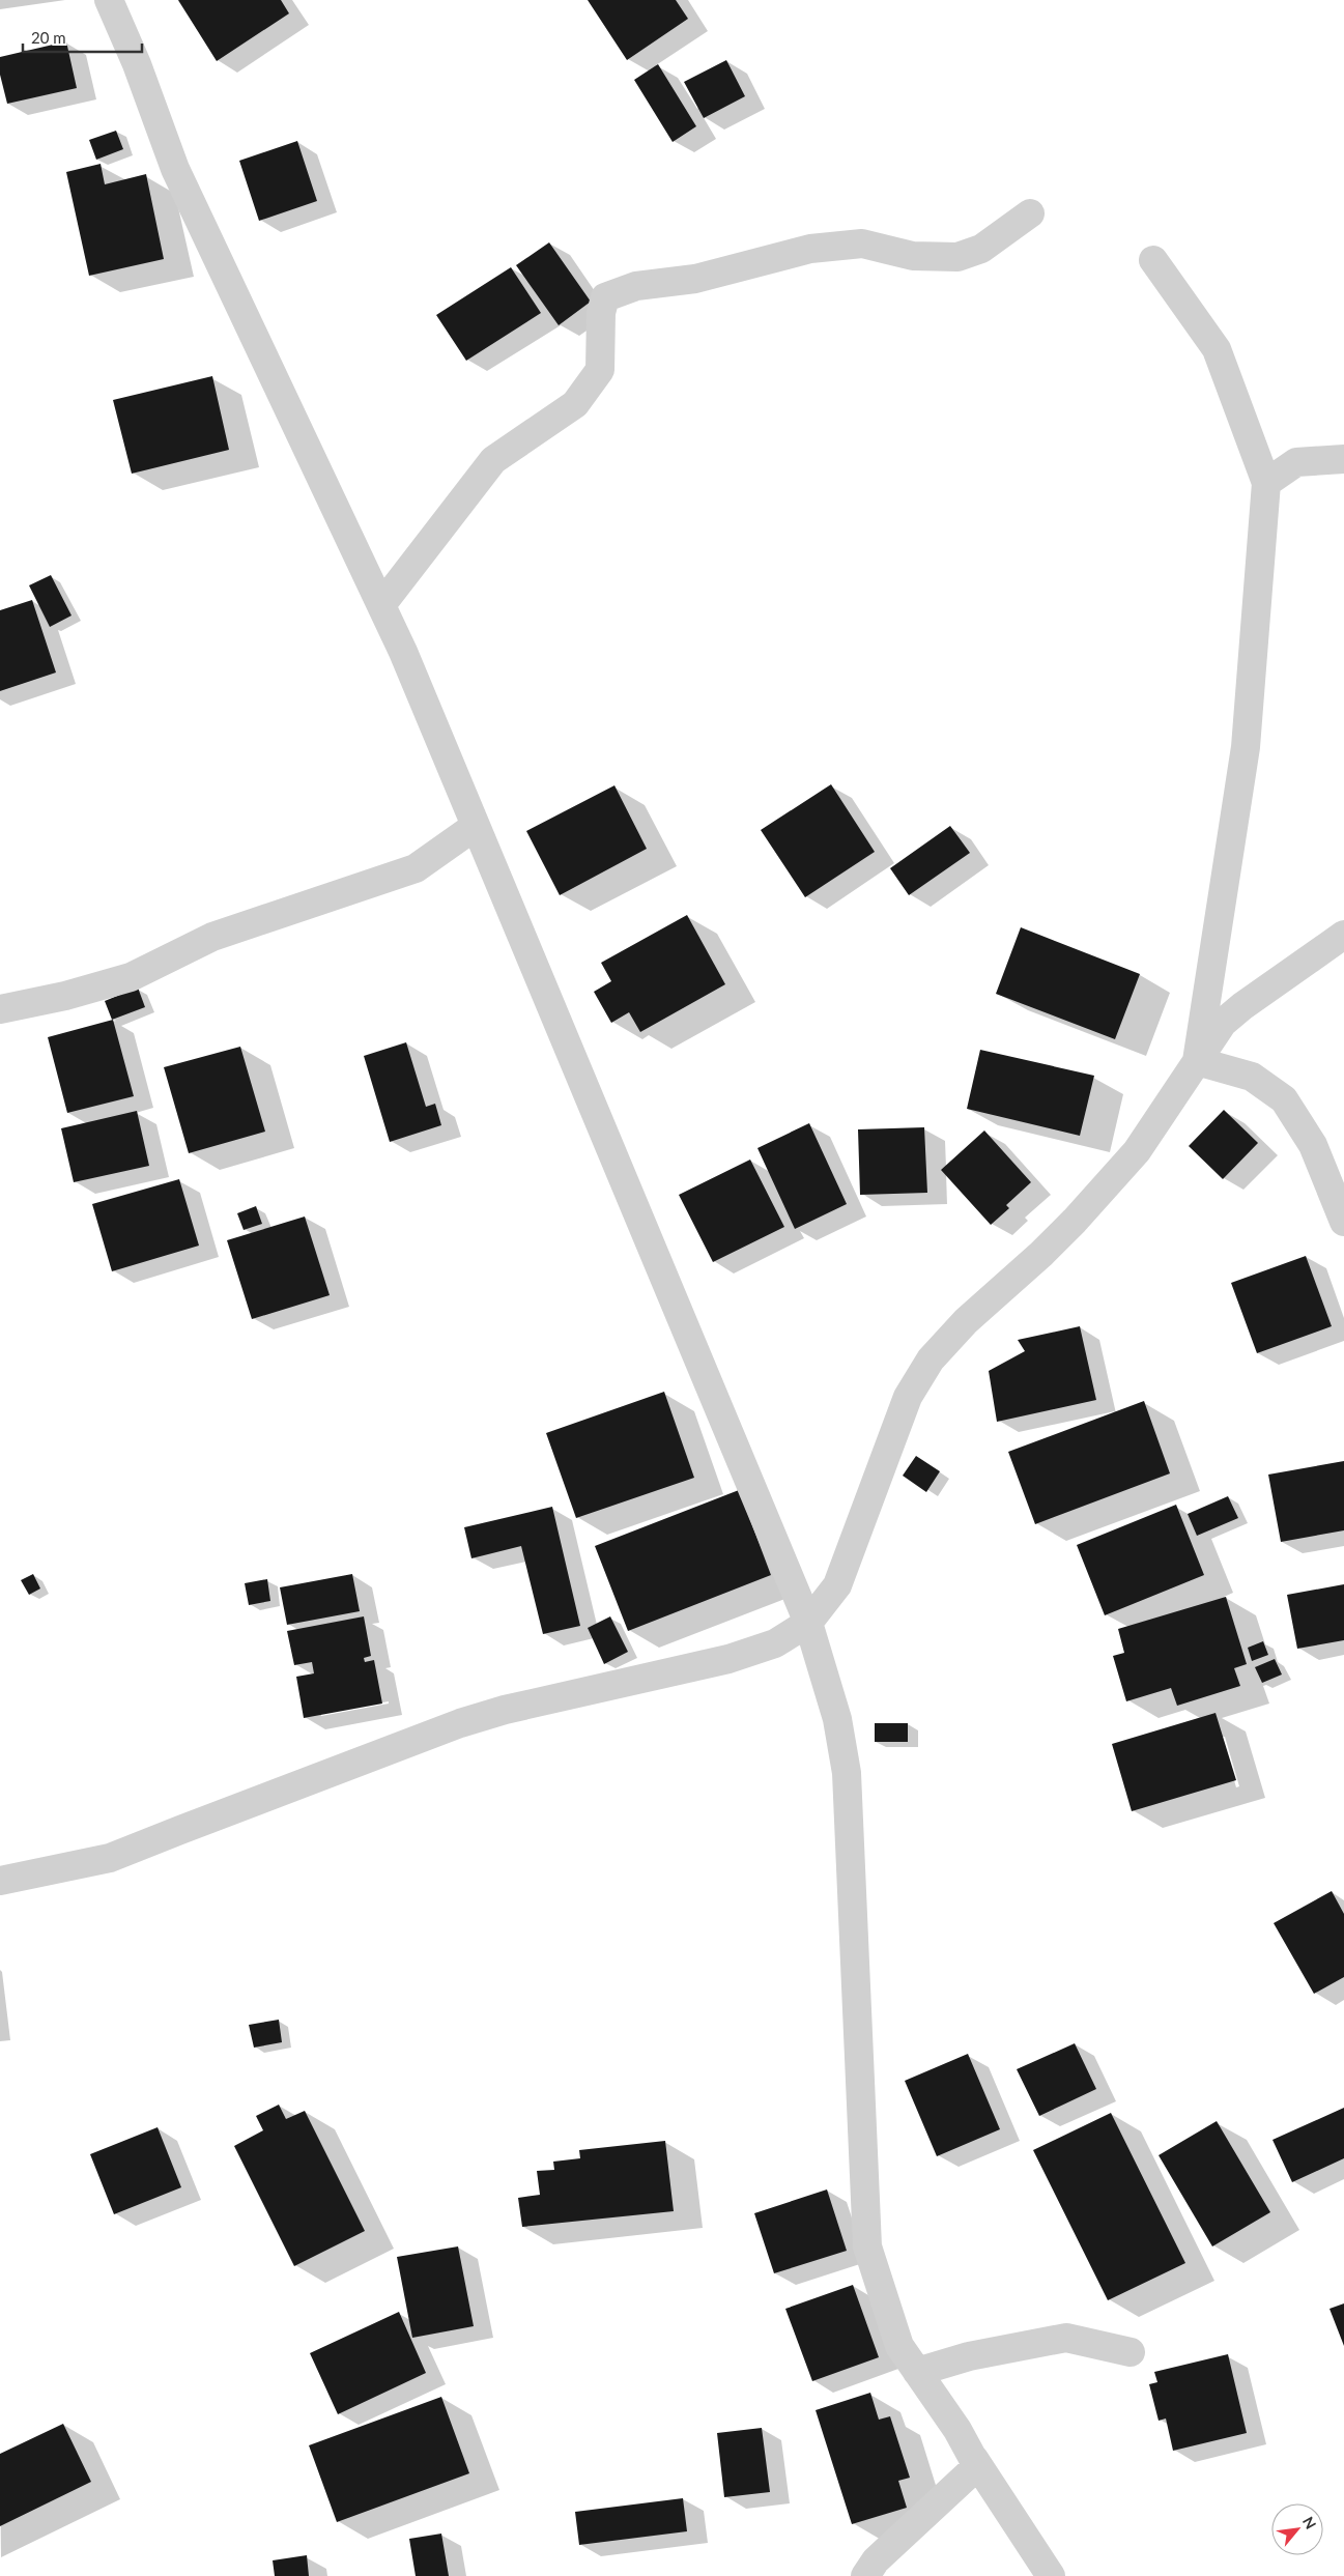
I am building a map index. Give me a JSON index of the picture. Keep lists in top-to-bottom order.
{
  "scale_bar": "20 m",
  "north": "top right"
}
